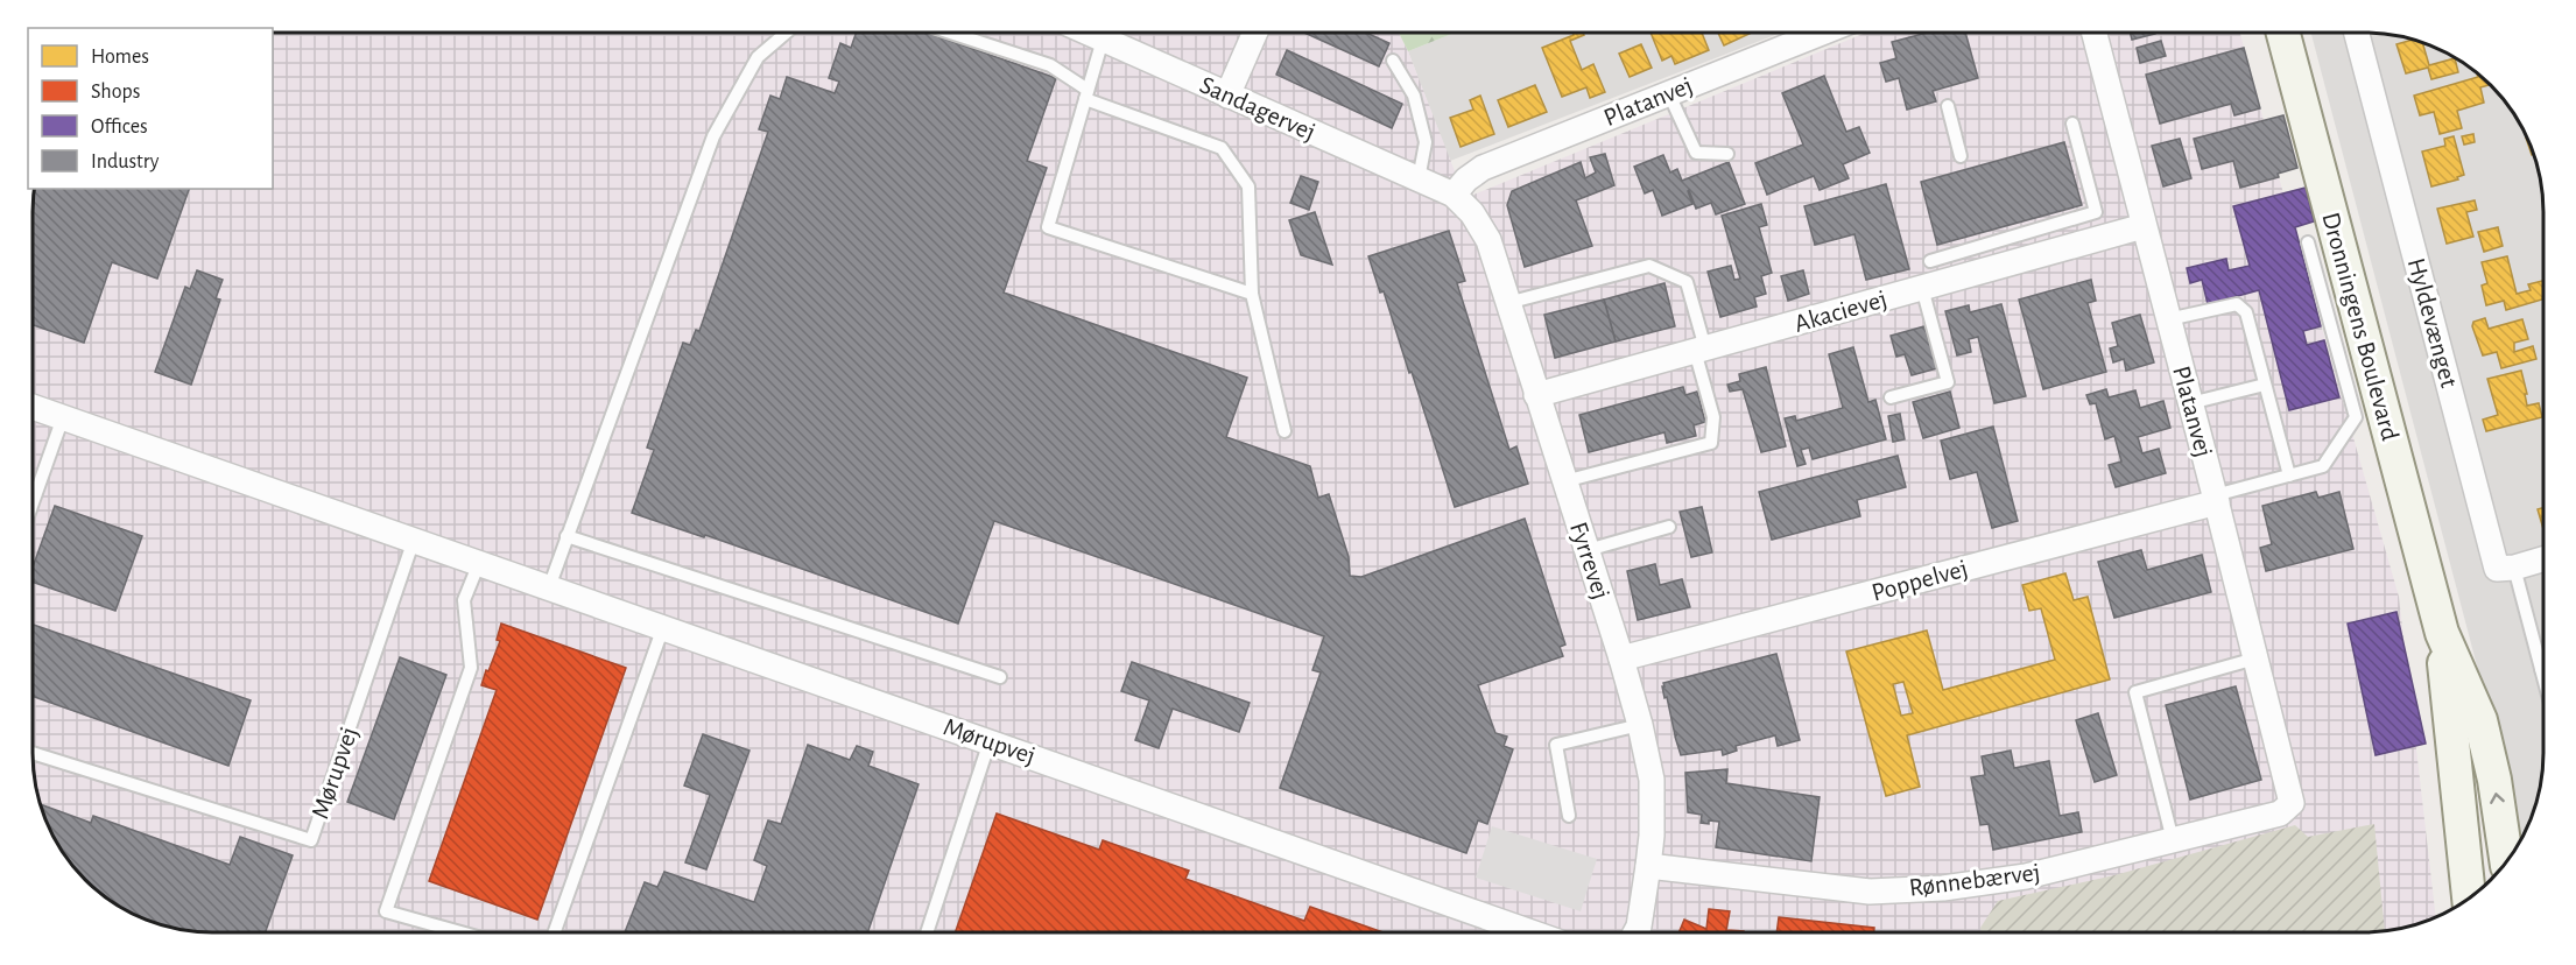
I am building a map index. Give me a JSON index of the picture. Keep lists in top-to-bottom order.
{
  "streets": {
    "main road": ["Dronningens Boulevard"],
    "street": [
      "Platanvej",
      "Sandagervej",
      "Akacievej",
      "Hyldevænget",
      "Fyrrevej",
      "Poppelvej",
      "Mørupvej",
      "Rønnebærvej"
    ]
  },
  "crossings": [
    ["Platanvej", "Sandagervej"],
    ["Platanvej", "Akacievej"],
    ["Platanvej", "Fyrrevej"],
    ["Platanvej", "Poppelvej"],
    ["Platanvej", "Rønnebærvej"],
    ["Sandagervej", "Fyrrevej"],
    ["Akacievej", "Fyrrevej"],
    ["Fyrrevej", "Poppelvej"],
    ["Fyrrevej", "Rønnebærvej"]
  ],
  "legend": [
    "Homes",
    "Shops",
    "Offices",
    "Industry"
  ]
}
